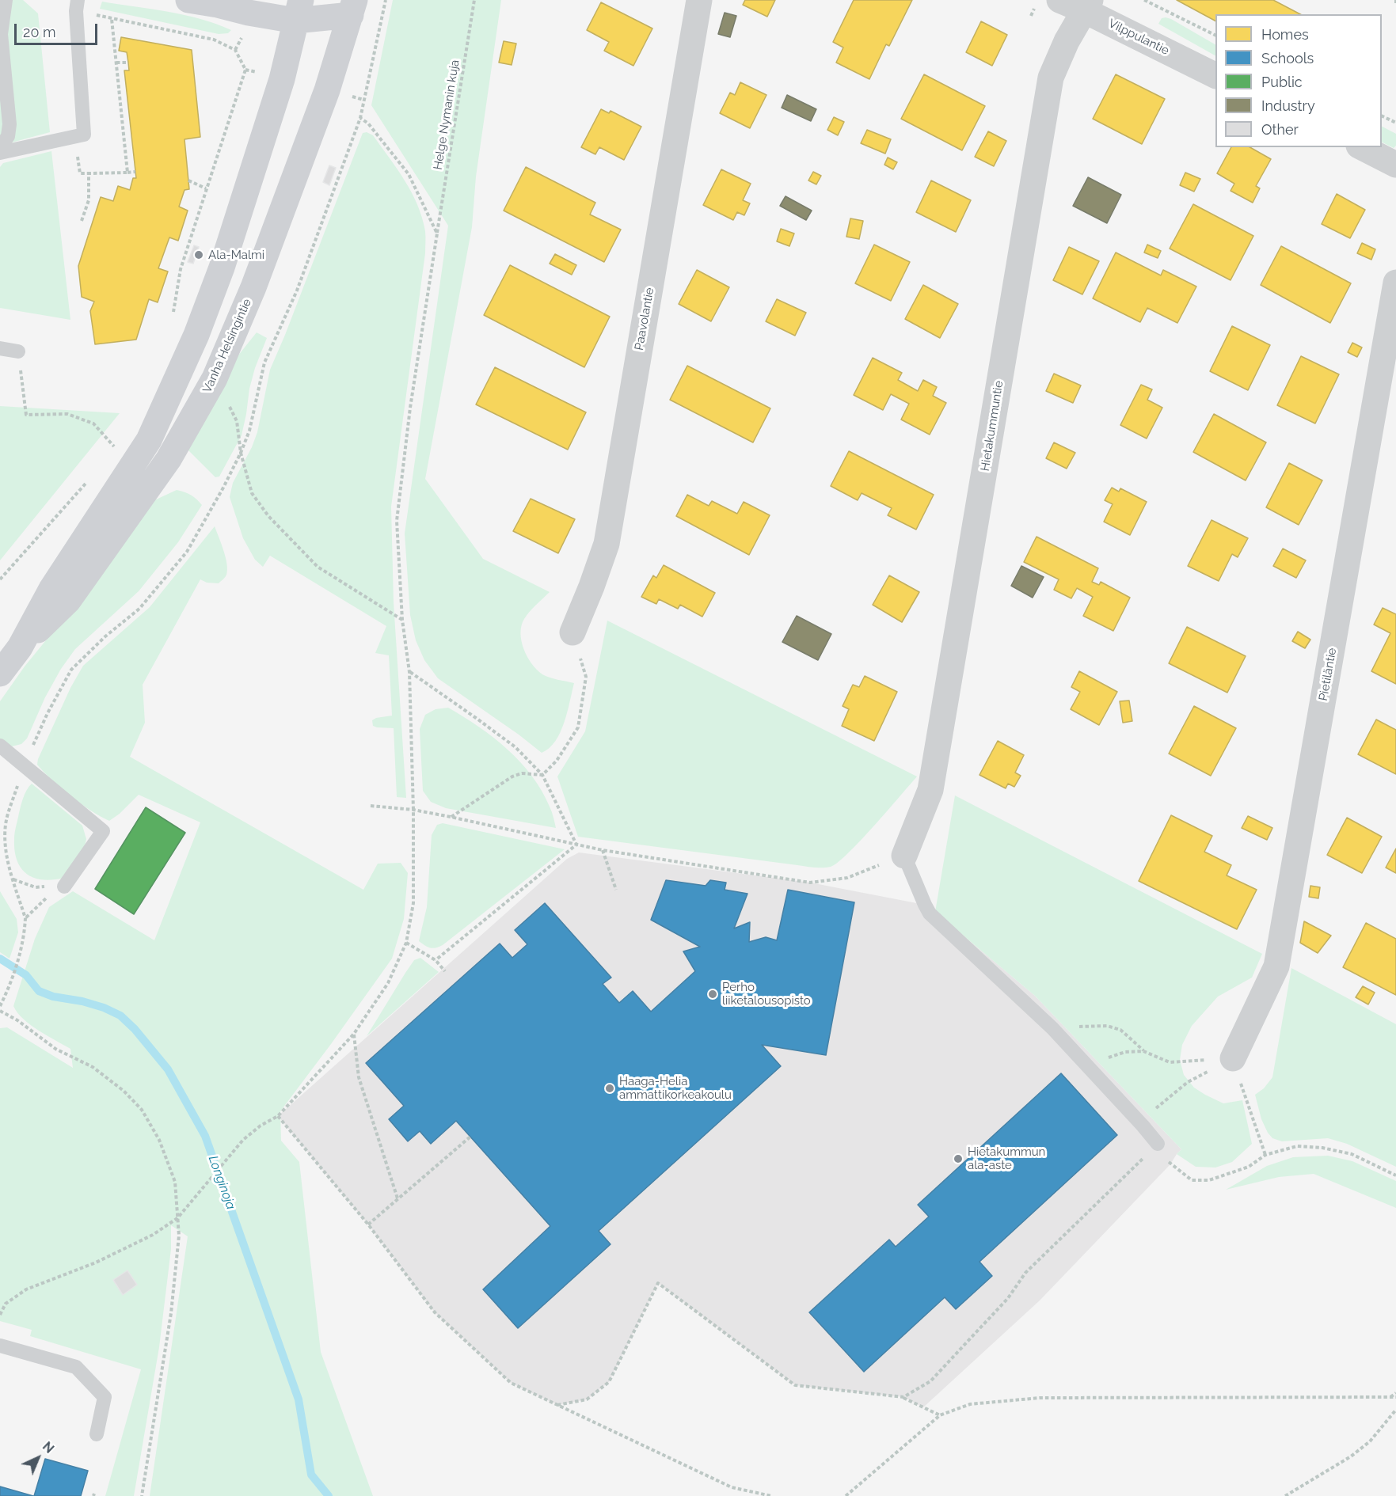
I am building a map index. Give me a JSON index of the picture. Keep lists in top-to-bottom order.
{
  "streets": {
    "main road": ["Vanha Helsingintie"],
    "street": [
      "Vilppulantie",
      "Paavolantie",
      "Hietakummuntie",
      "Pietiläntie"
    ],
    "path": ["Helge Nymanin kuja"]
  },
  "crossings": [
    ["Vilppulantie", "Hietakummuntie"]
  ],
  "water": ["Longinoja"],
  "places": [
    "Ala-Malmi",
    "Perho liiketalousopisto",
    "Haaga-Helia ammattikorkeakoulu",
    "Hietakummun ala-aste"
  ],
  "legend": [
    "Homes",
    "Schools",
    "Public",
    "Industry",
    "Other"
  ],
  "scale_bar": "20 m",
  "north": "top right"
}
